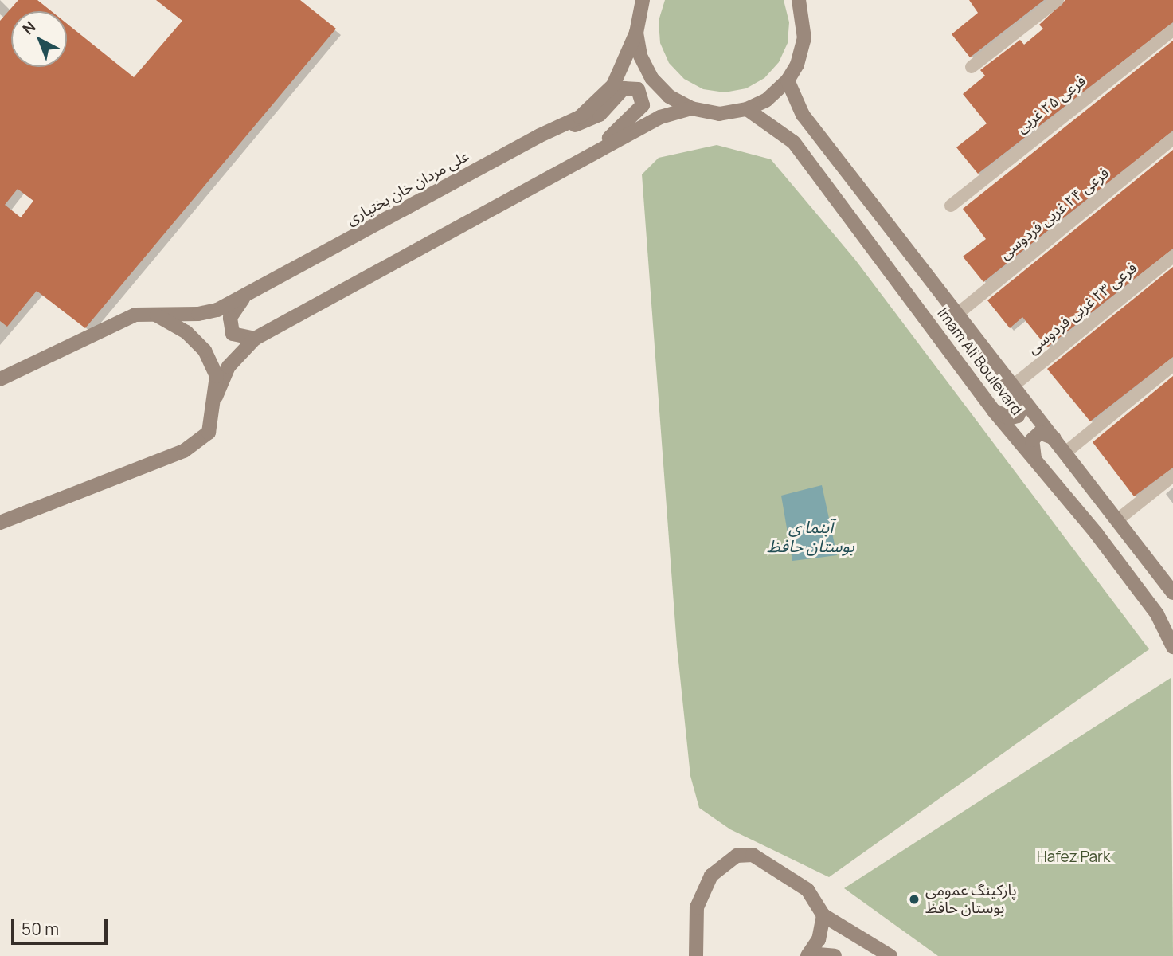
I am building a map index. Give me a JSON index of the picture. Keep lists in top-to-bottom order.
{
  "streets": {
    "main road": ["علی مردان خان بختیاری", "Imam Ali Boulevard"],
    "street": ["فرعی ۲۵ غربی", "فرعی ۲۴ غربی فردوسی", "فرعی ۲۳ غربی فردوسی"]
  },
  "crossings": [
    ["فرعی ۲۴ غربی فردوسی", "Imam Ali Boulevard"],
    ["فرعی ۲۳ غربی فردوسی", "Imam Ali Boulevard"]
  ],
  "water": ["آبنما ی بوستان حافظ"],
  "parks": ["Hafez Park"],
  "places": ["پارکینگ عمومی بوستان حافظ"],
  "scale_bar": "50 m",
  "north": "top left"
}
